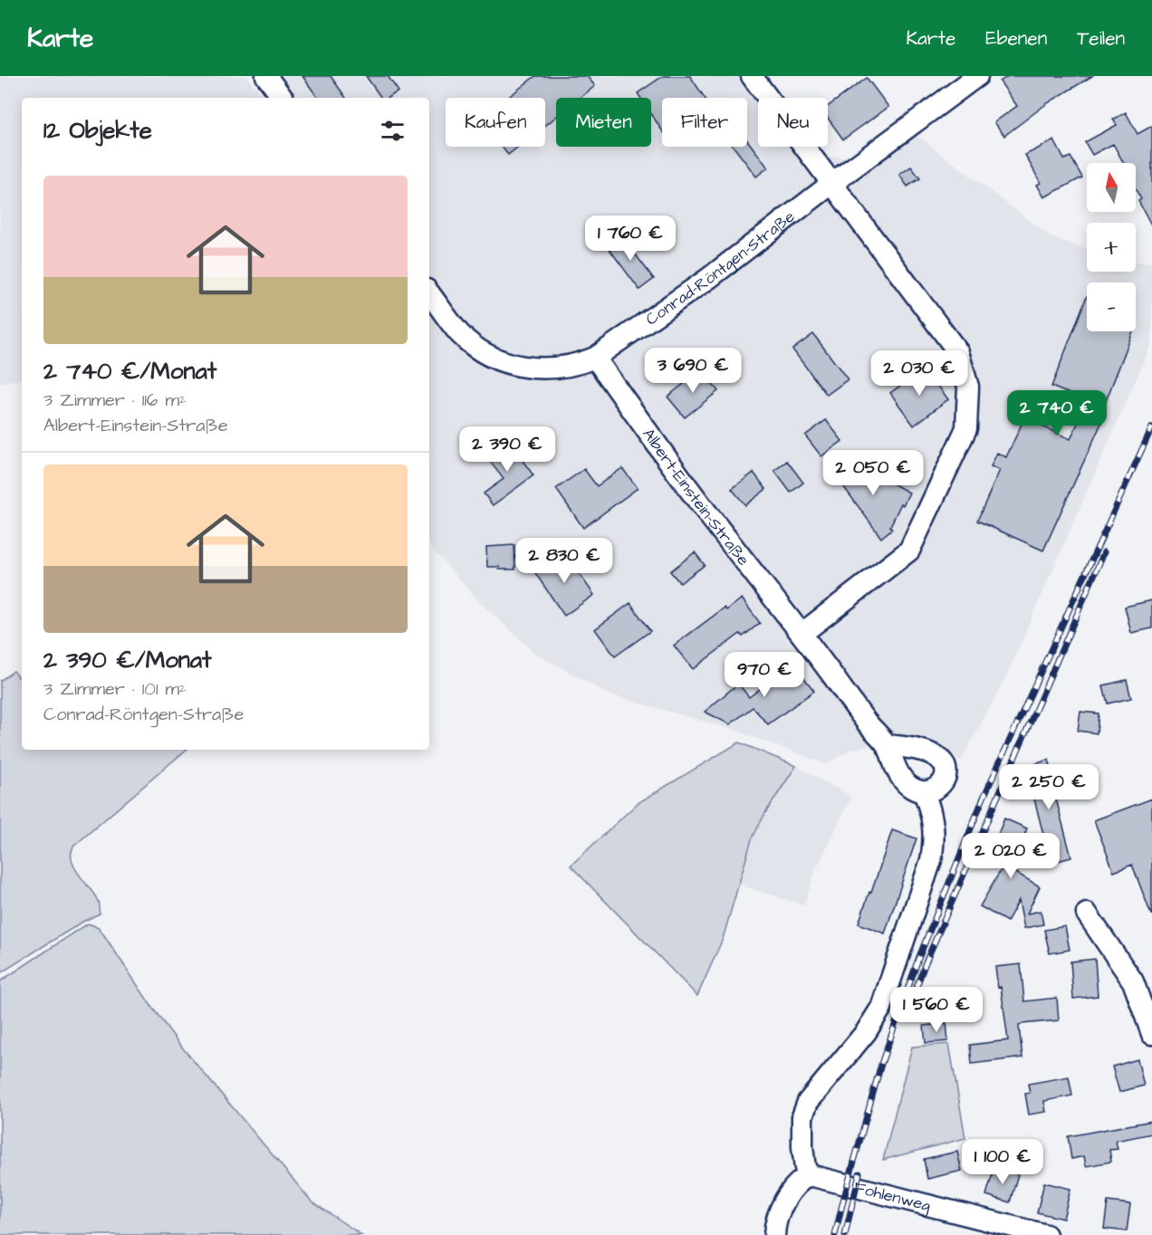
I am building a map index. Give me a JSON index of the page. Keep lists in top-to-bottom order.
{
  "streets": {
    "street": ["Conrad-Röntgen-Straße", "Albert-Einstein-Straße", "Fohlenweg"]
  },
  "crossings": [
    ["Conrad-Röntgen-Straße", "Albert-Einstein-Straße"]
  ],
  "north": "top",
  "page": {
    "header": "Karte",
    "nav": ["Karte", "Ebenen", "Teilen"],
    "chip": [
      "Kaufen",
      "Mieten",
      "Filter",
      "Neu"
    ],
    "heading": "12 Objekte",
    "map_buttons": ["+", "−"],
    "list": [
      {
        "name": "2 740 €/Monat",
        "note": "3 Zimmer · 116 m² · Albert-Einstein-Straße"
      },
      {
        "name": "2 390 €/Monat",
        "note": "3 Zimmer · 101 m² · Conrad-Röntgen-Straße"
      }
    ],
    "price": [
      "1 760 €",
      "3 690 €",
      "2 030 €",
      "2 740 €",
      "2 390 €",
      "2 050 €",
      "2 830 €",
      "970 €",
      "2 250 €",
      "2 020 €",
      "1 560 €",
      "1 100 €"
    ]
  }
}
